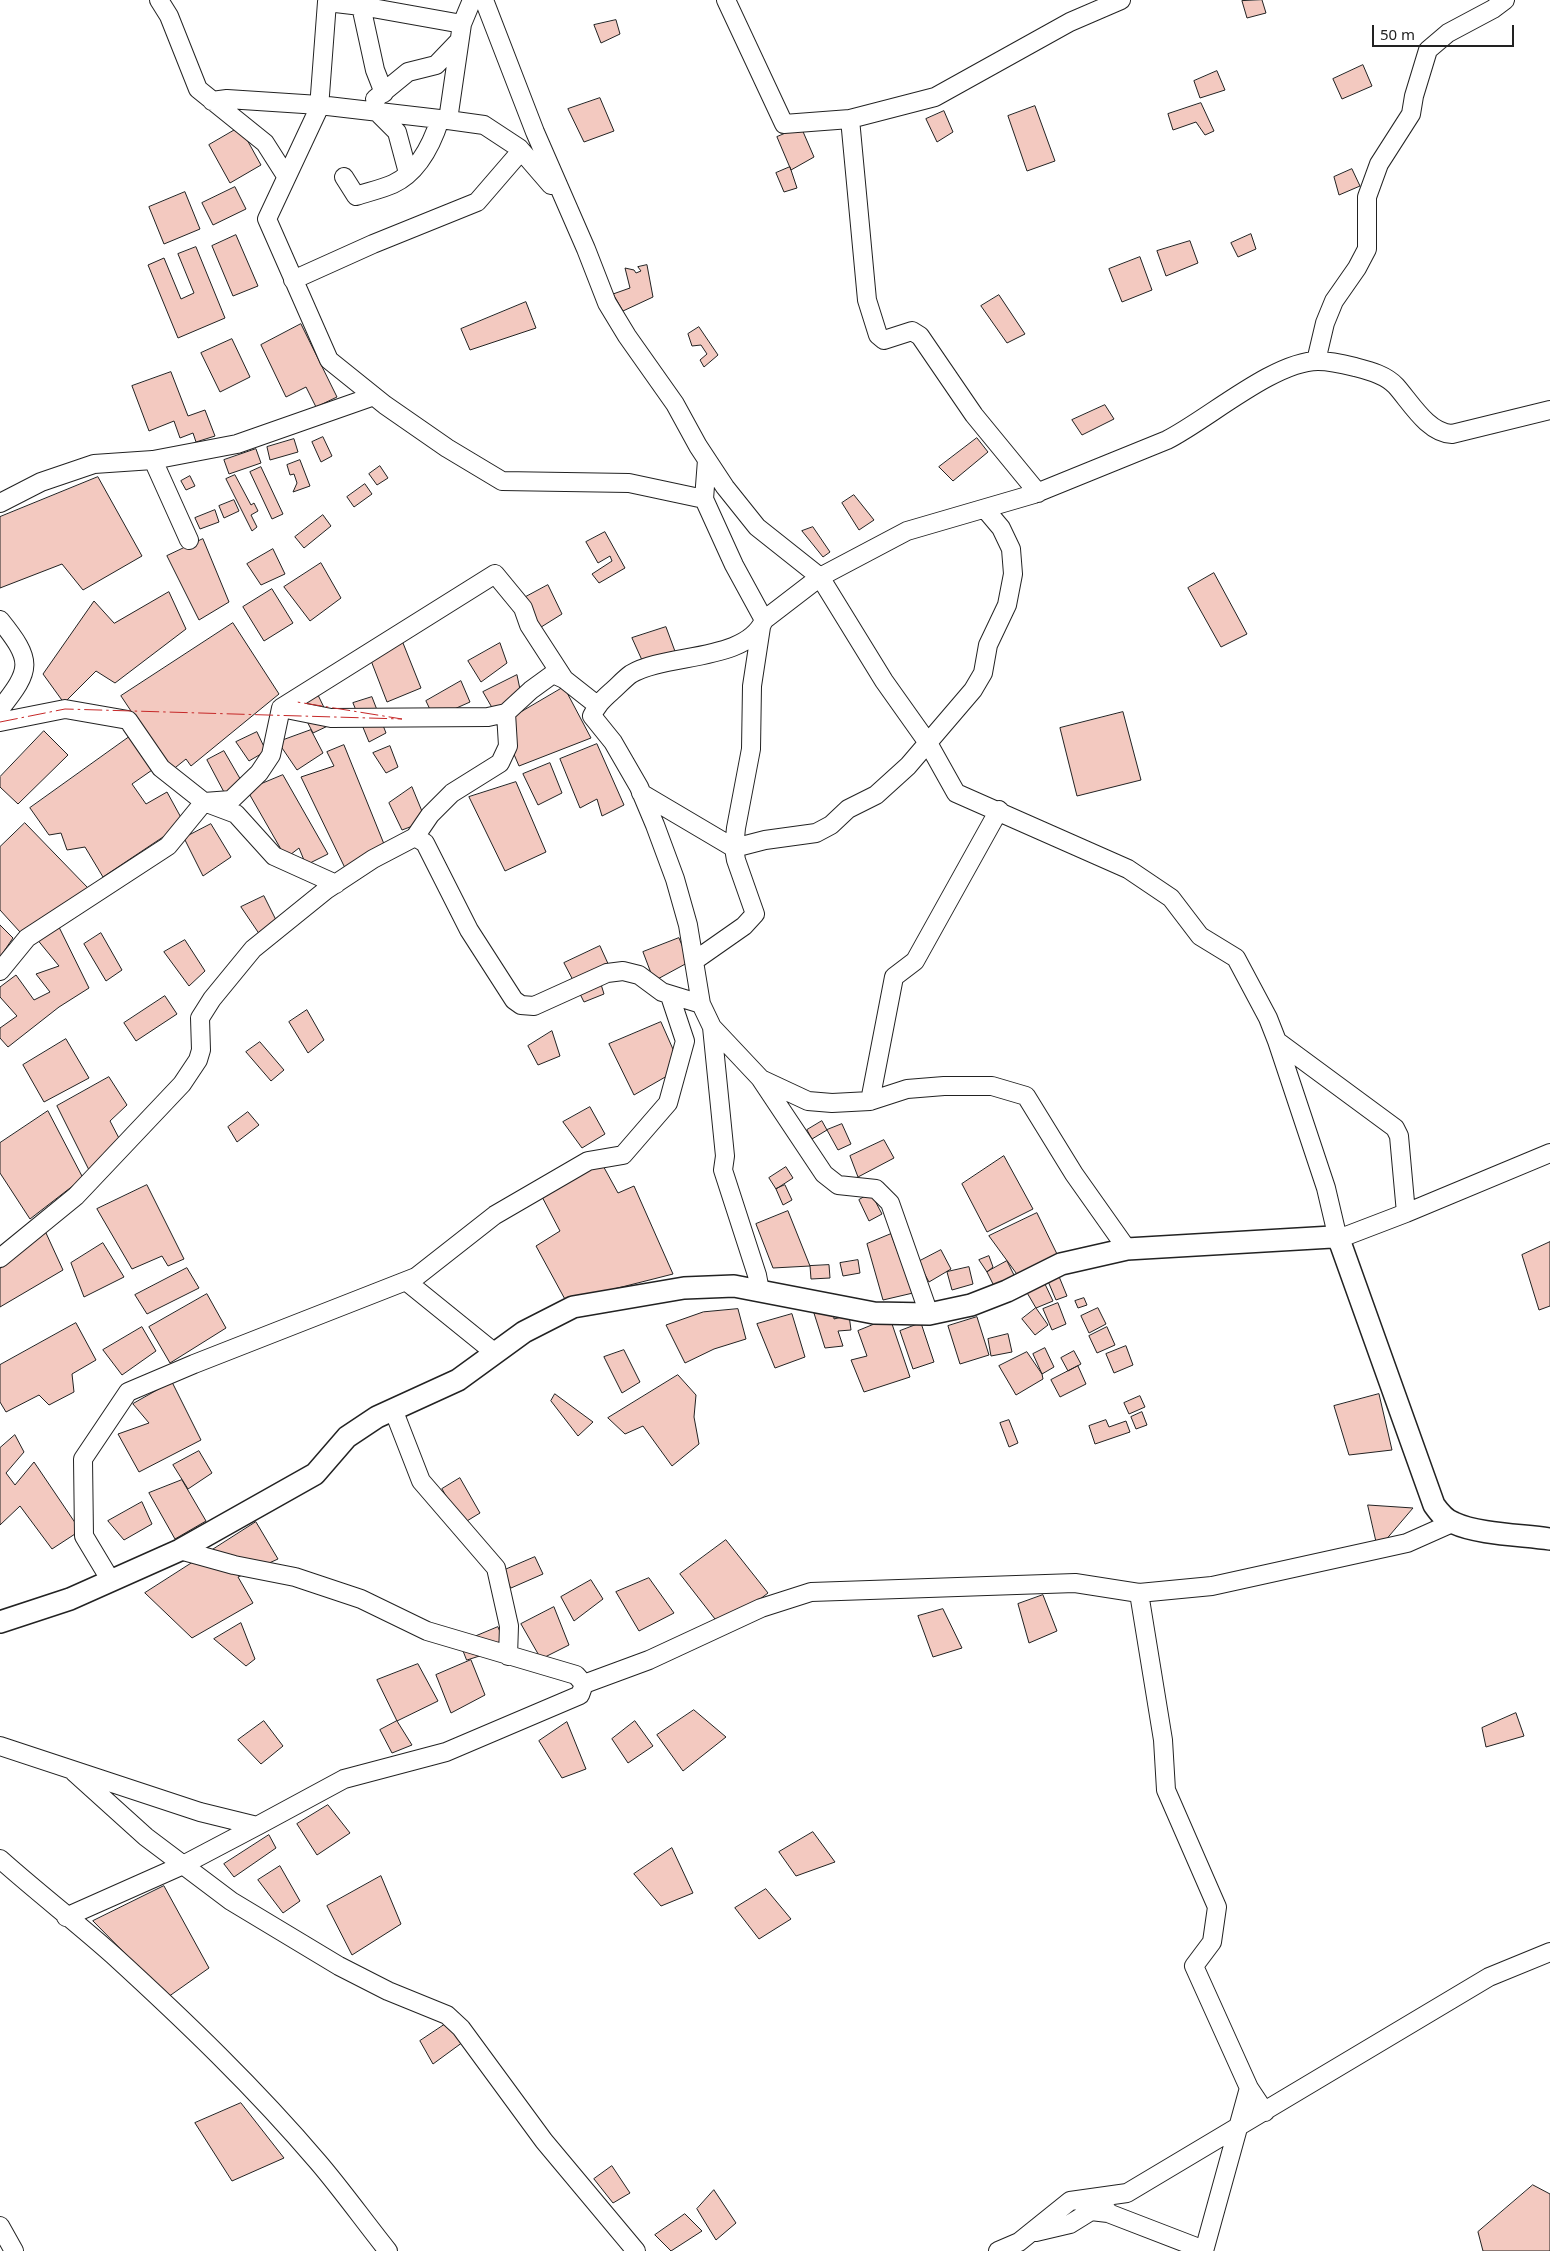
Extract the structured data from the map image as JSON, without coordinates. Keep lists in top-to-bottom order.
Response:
{
  "scale_bar": "50 m"
}
